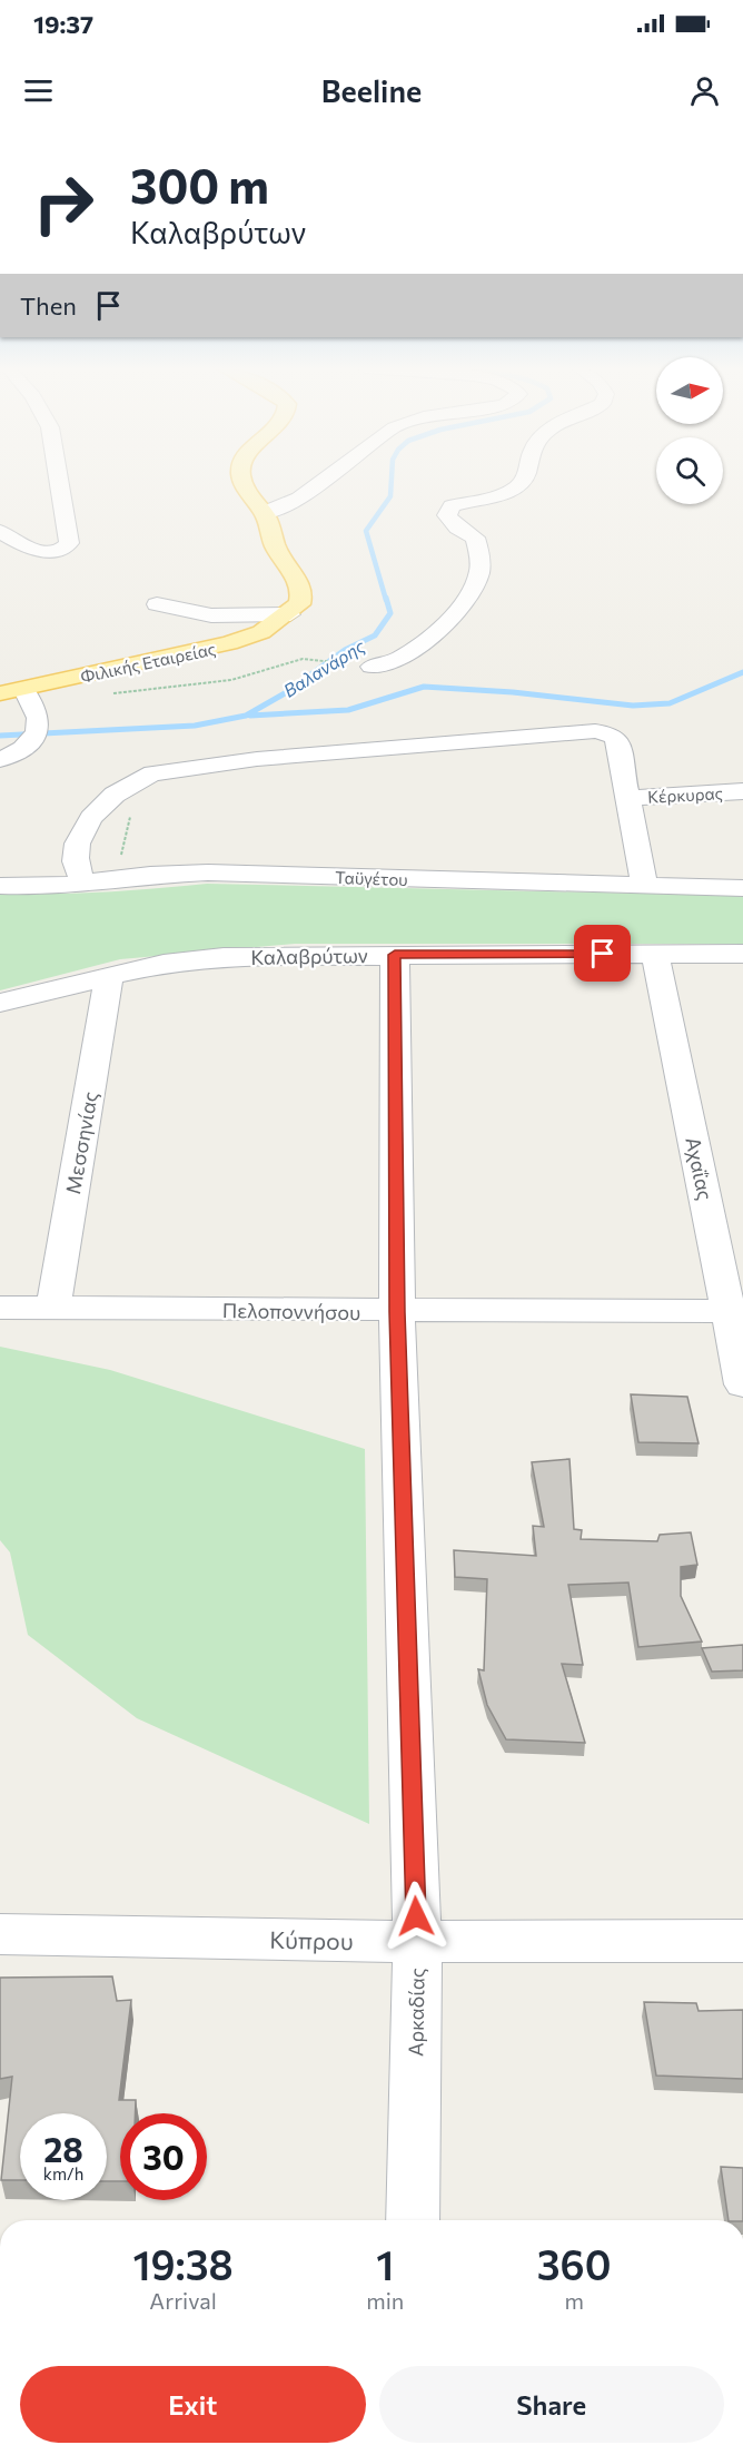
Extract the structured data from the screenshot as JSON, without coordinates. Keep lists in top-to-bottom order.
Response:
{
  "streets": {
    "main road": ["Φιλικής Εταιρείας"],
    "street": [
      "Κέρκυρας",
      "Ταϋγέτου",
      "Καλαβρύτων",
      "Μεσσηνίας",
      "Αχαΐας",
      "Πελοποννήσου",
      "Κύπρου",
      "Αρκαδίας"
    ]
  },
  "crossings": [
    ["Καλαβρύτων", "Μεσσηνίας"],
    ["Καλαβρύτων", "Αχαΐας"],
    ["Καλαβρύτων", "Αρκαδίας"],
    ["Μεσσηνίας", "Πελοποννήσου"],
    ["Αχαΐας", "Πελοποννήσου"],
    ["Πελοποννήσου", "Αρκαδίας"],
    ["Κύπρου", "Αρκαδίας"]
  ],
  "water": ["Βαλανάρης"],
  "north": "right",
  "page": {
    "status": "19:37",
    "header": "Beeline",
    "turn": ["300 m", "Καλαβρύτων"],
    "then": "Then",
    "speed": "28 km/h",
    "limit": "30",
    "eta": [
      "19:38",
      "Arrival",
      "1",
      "min",
      "360",
      "m"
    ],
    "buttons": ["Exit", "Share"]
  }
}
